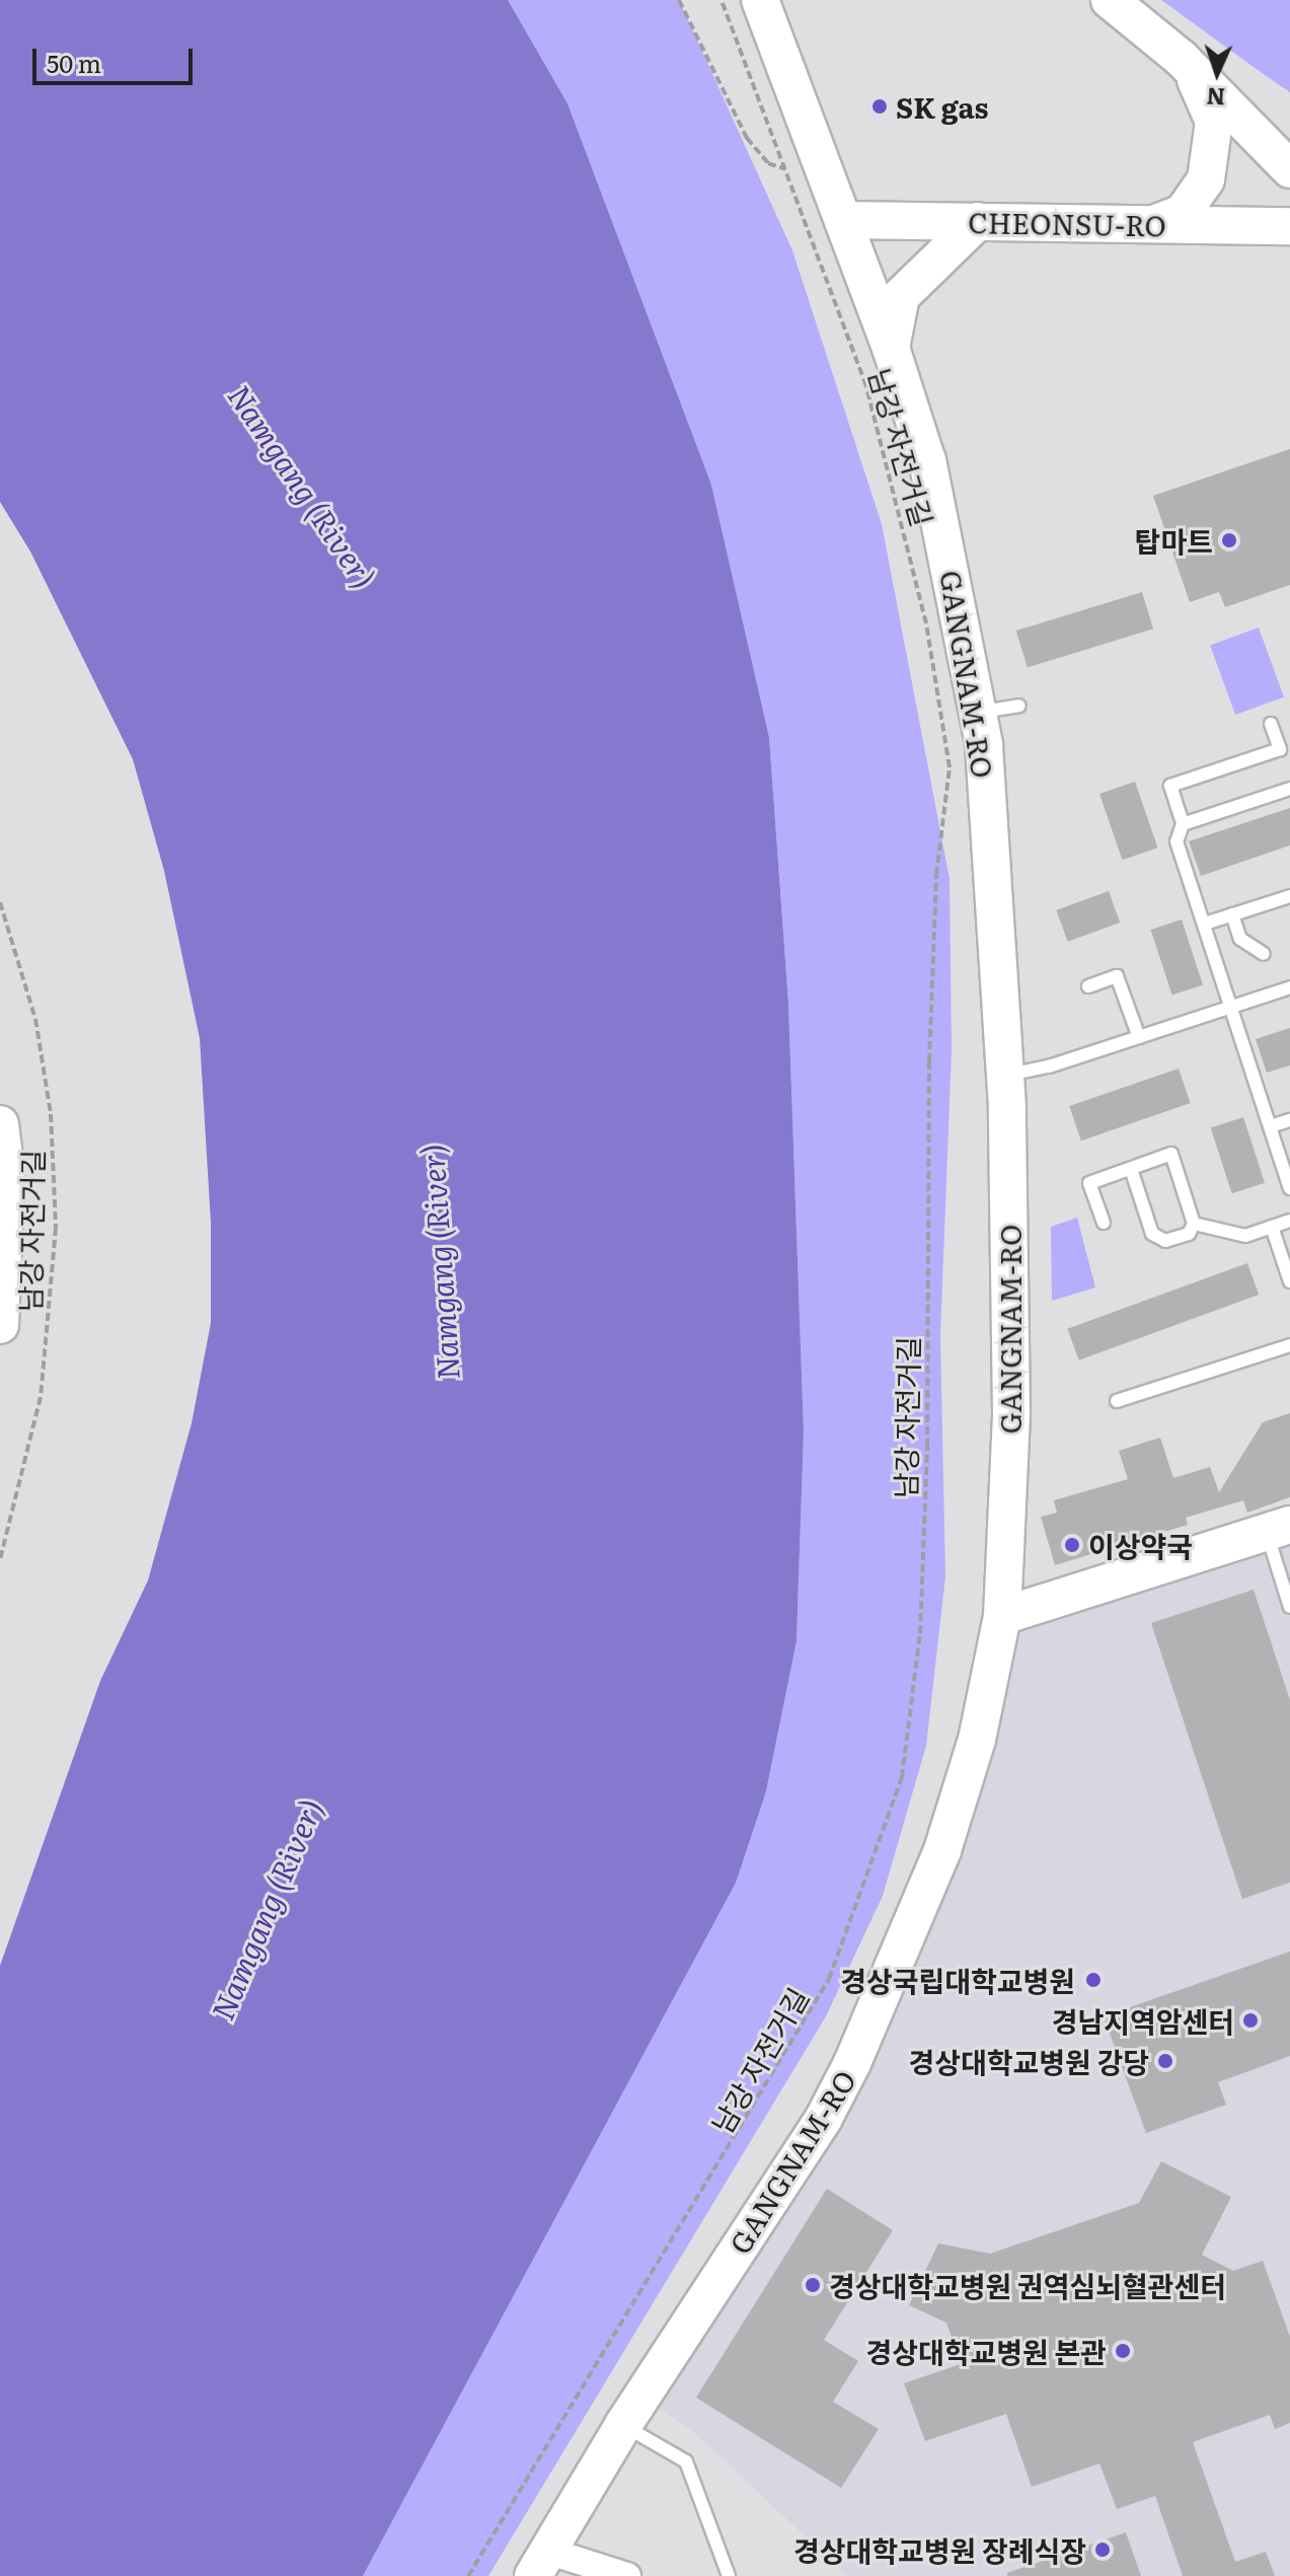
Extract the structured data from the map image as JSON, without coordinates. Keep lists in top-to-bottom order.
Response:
{
  "streets": {
    "street": ["CHEONSU-RO", "GANGNAM-RO"],
    "path": ["남강 자전거길"]
  },
  "crossings": [
    ["CHEONSU-RO", "GANGNAM-RO"]
  ],
  "water": ["Namgang (River)"],
  "places": [
    "SK gas",
    "탑마트",
    "이상약국",
    "경상국립대학교병원",
    "경남지역암센터",
    "경상대학교병원 강당",
    "경상대학교병원 권역심뇌혈관센터",
    "경상대학교병원 본관",
    "경상대학교병원 장례식장"
  ],
  "scale_bar": "50 m",
  "north": "bottom"
}
